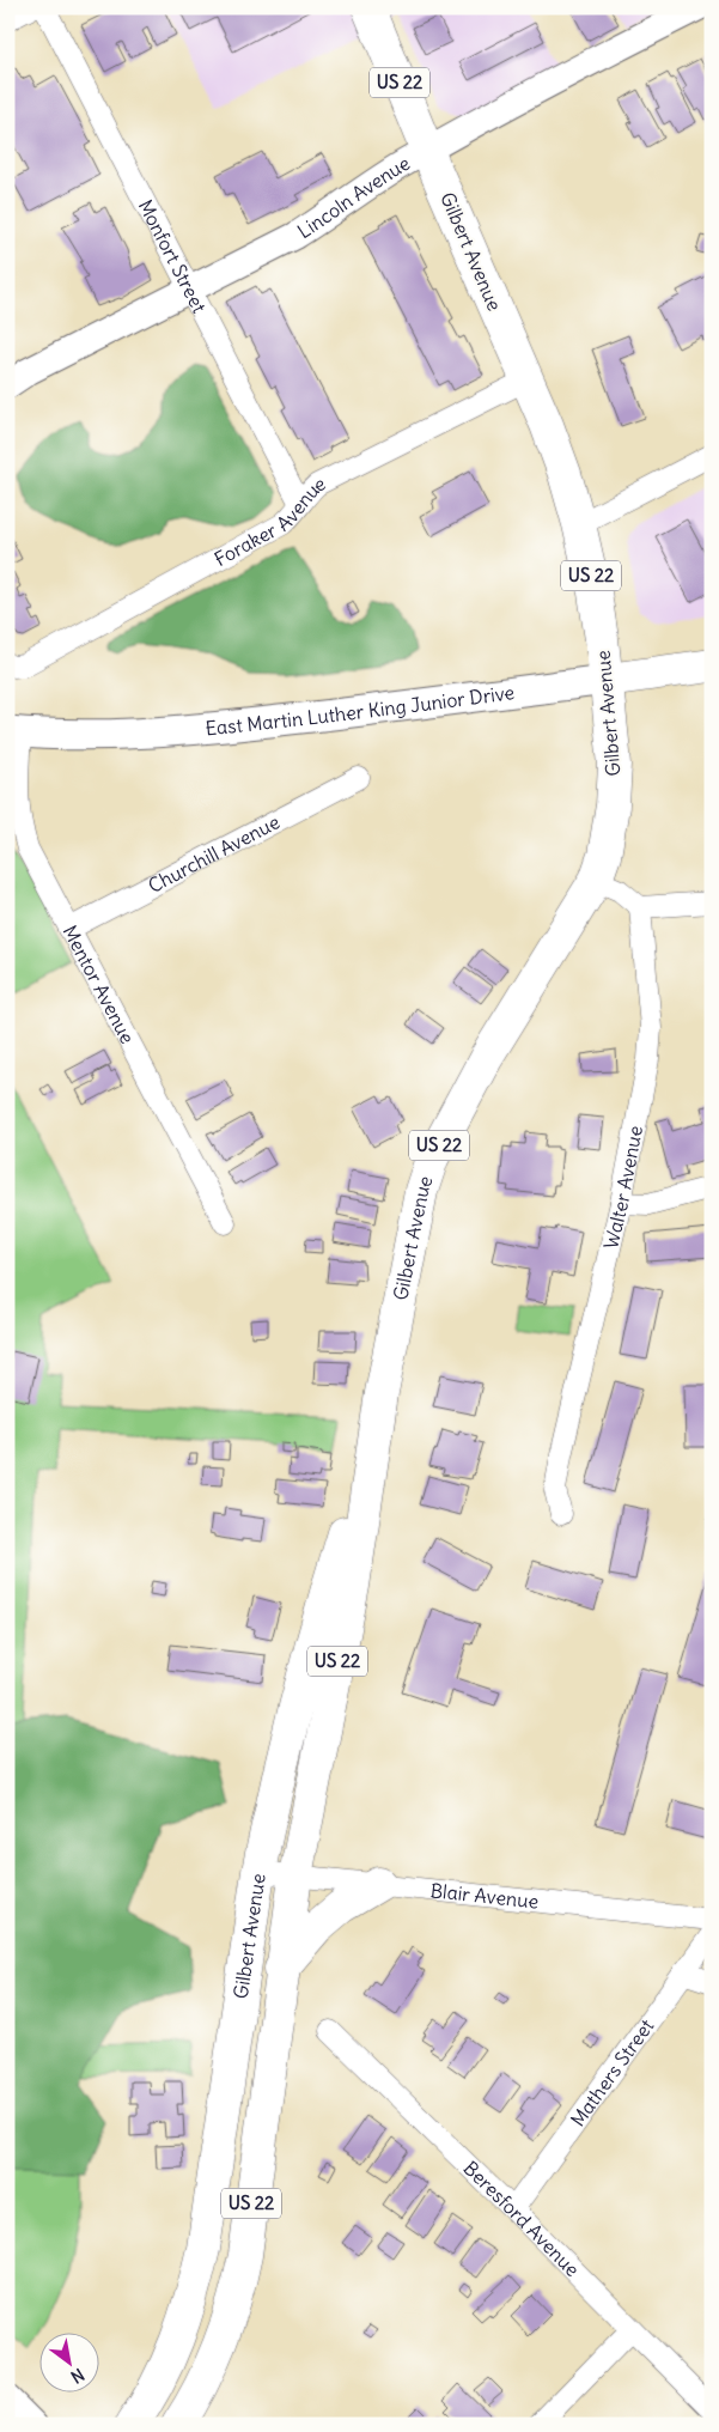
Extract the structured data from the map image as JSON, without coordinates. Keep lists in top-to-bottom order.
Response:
{
  "streets": {
    "main road": ["US 22", "Gilbert Avenue", "East Martin Luther King Junior Drive"],
    "street": [
      "Lincoln Avenue",
      "Monfort Street",
      "Foraker Avenue",
      "Churchill Avenue",
      "Mentor Avenue",
      "Walter Avenue",
      "Blair Avenue",
      "Mathers Street",
      "Beresford Avenue"
    ]
  },
  "crossings": [
    ["Lincoln Avenue", "Gilbert Avenue"],
    ["Lincoln Avenue", "Monfort Street"],
    ["Gilbert Avenue", "Foraker Avenue"],
    ["Gilbert Avenue", "East Martin Luther King Junior Drive"],
    ["Gilbert Avenue", "Blair Avenue"],
    ["Monfort Street", "Foraker Avenue"],
    ["East Martin Luther King Junior Drive", "Mentor Avenue"],
    ["Churchill Avenue", "Mentor Avenue"],
    ["Mathers Street", "Beresford Avenue"]
  ],
  "north": "bottom right"
}
